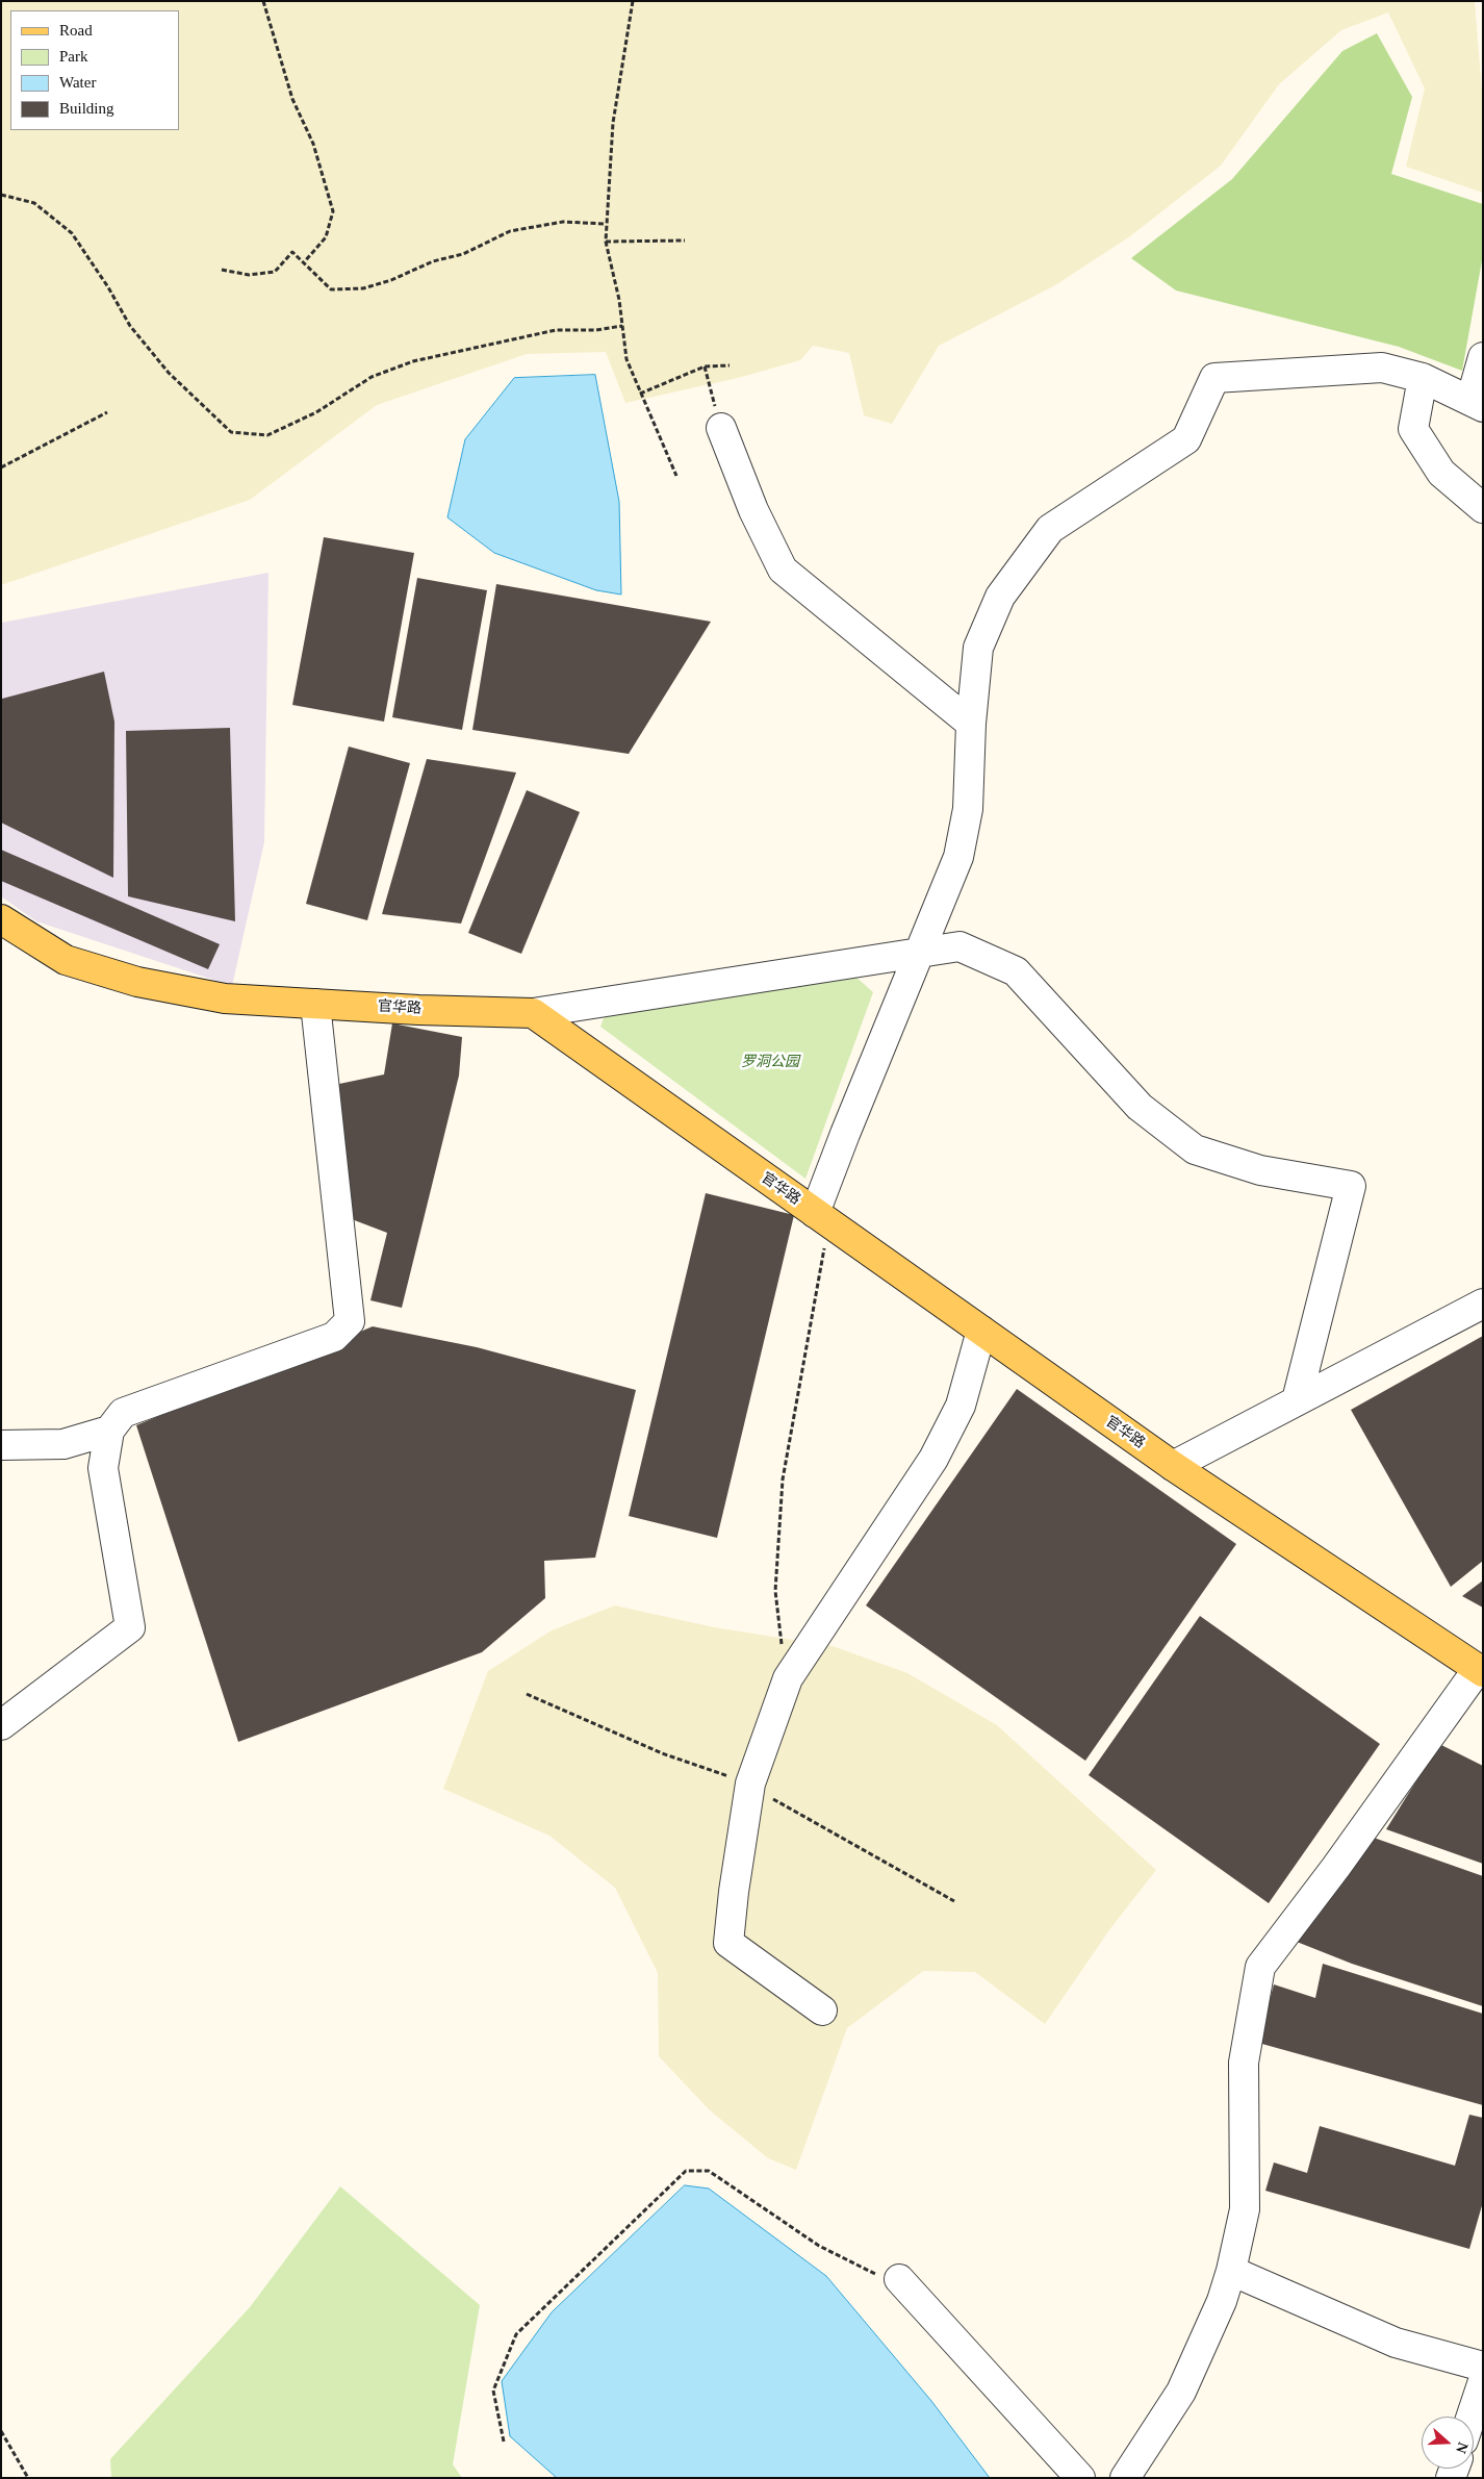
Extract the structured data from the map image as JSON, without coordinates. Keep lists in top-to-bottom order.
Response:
{
  "streets": {
    "main road": ["官华路"]
  },
  "parks": ["罗洞公园"],
  "legend": [
    "Road",
    "Park",
    "Water",
    "Building"
  ],
  "north": "right"
}
